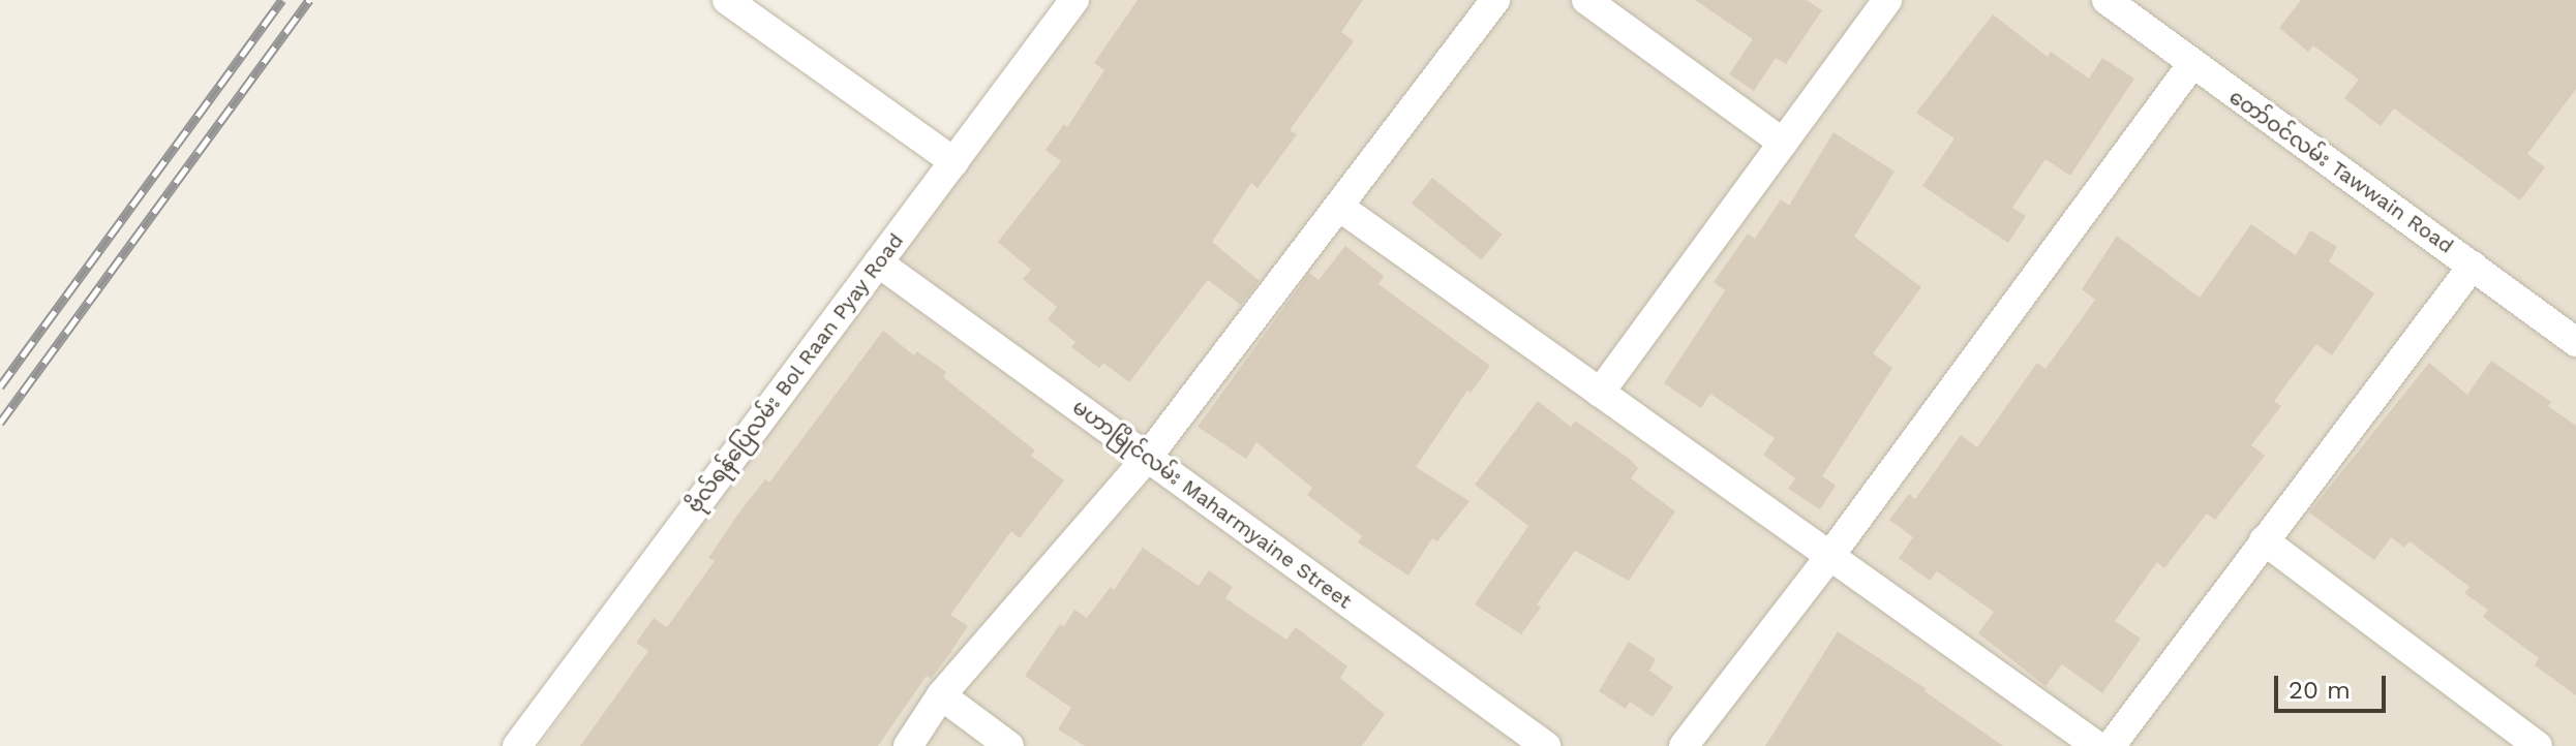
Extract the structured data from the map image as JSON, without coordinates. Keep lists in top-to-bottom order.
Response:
{
  "streets": {
    "street": ["တော်ဝင်လမ်း Tawwain Road", "ဗိုလ်ရန်ပြေလမ်း Bol Raan Pyay Road", "မဟာမြိုင်လမ်း Maharmyaine Street"]
  },
  "crossings": [
    ["ဗိုလ်ရန်ပြေလမ်း Bol Raan Pyay Road", "မဟာမြိုင်လမ်း Maharmyaine Street"]
  ],
  "scale_bar": "20 m"
}
